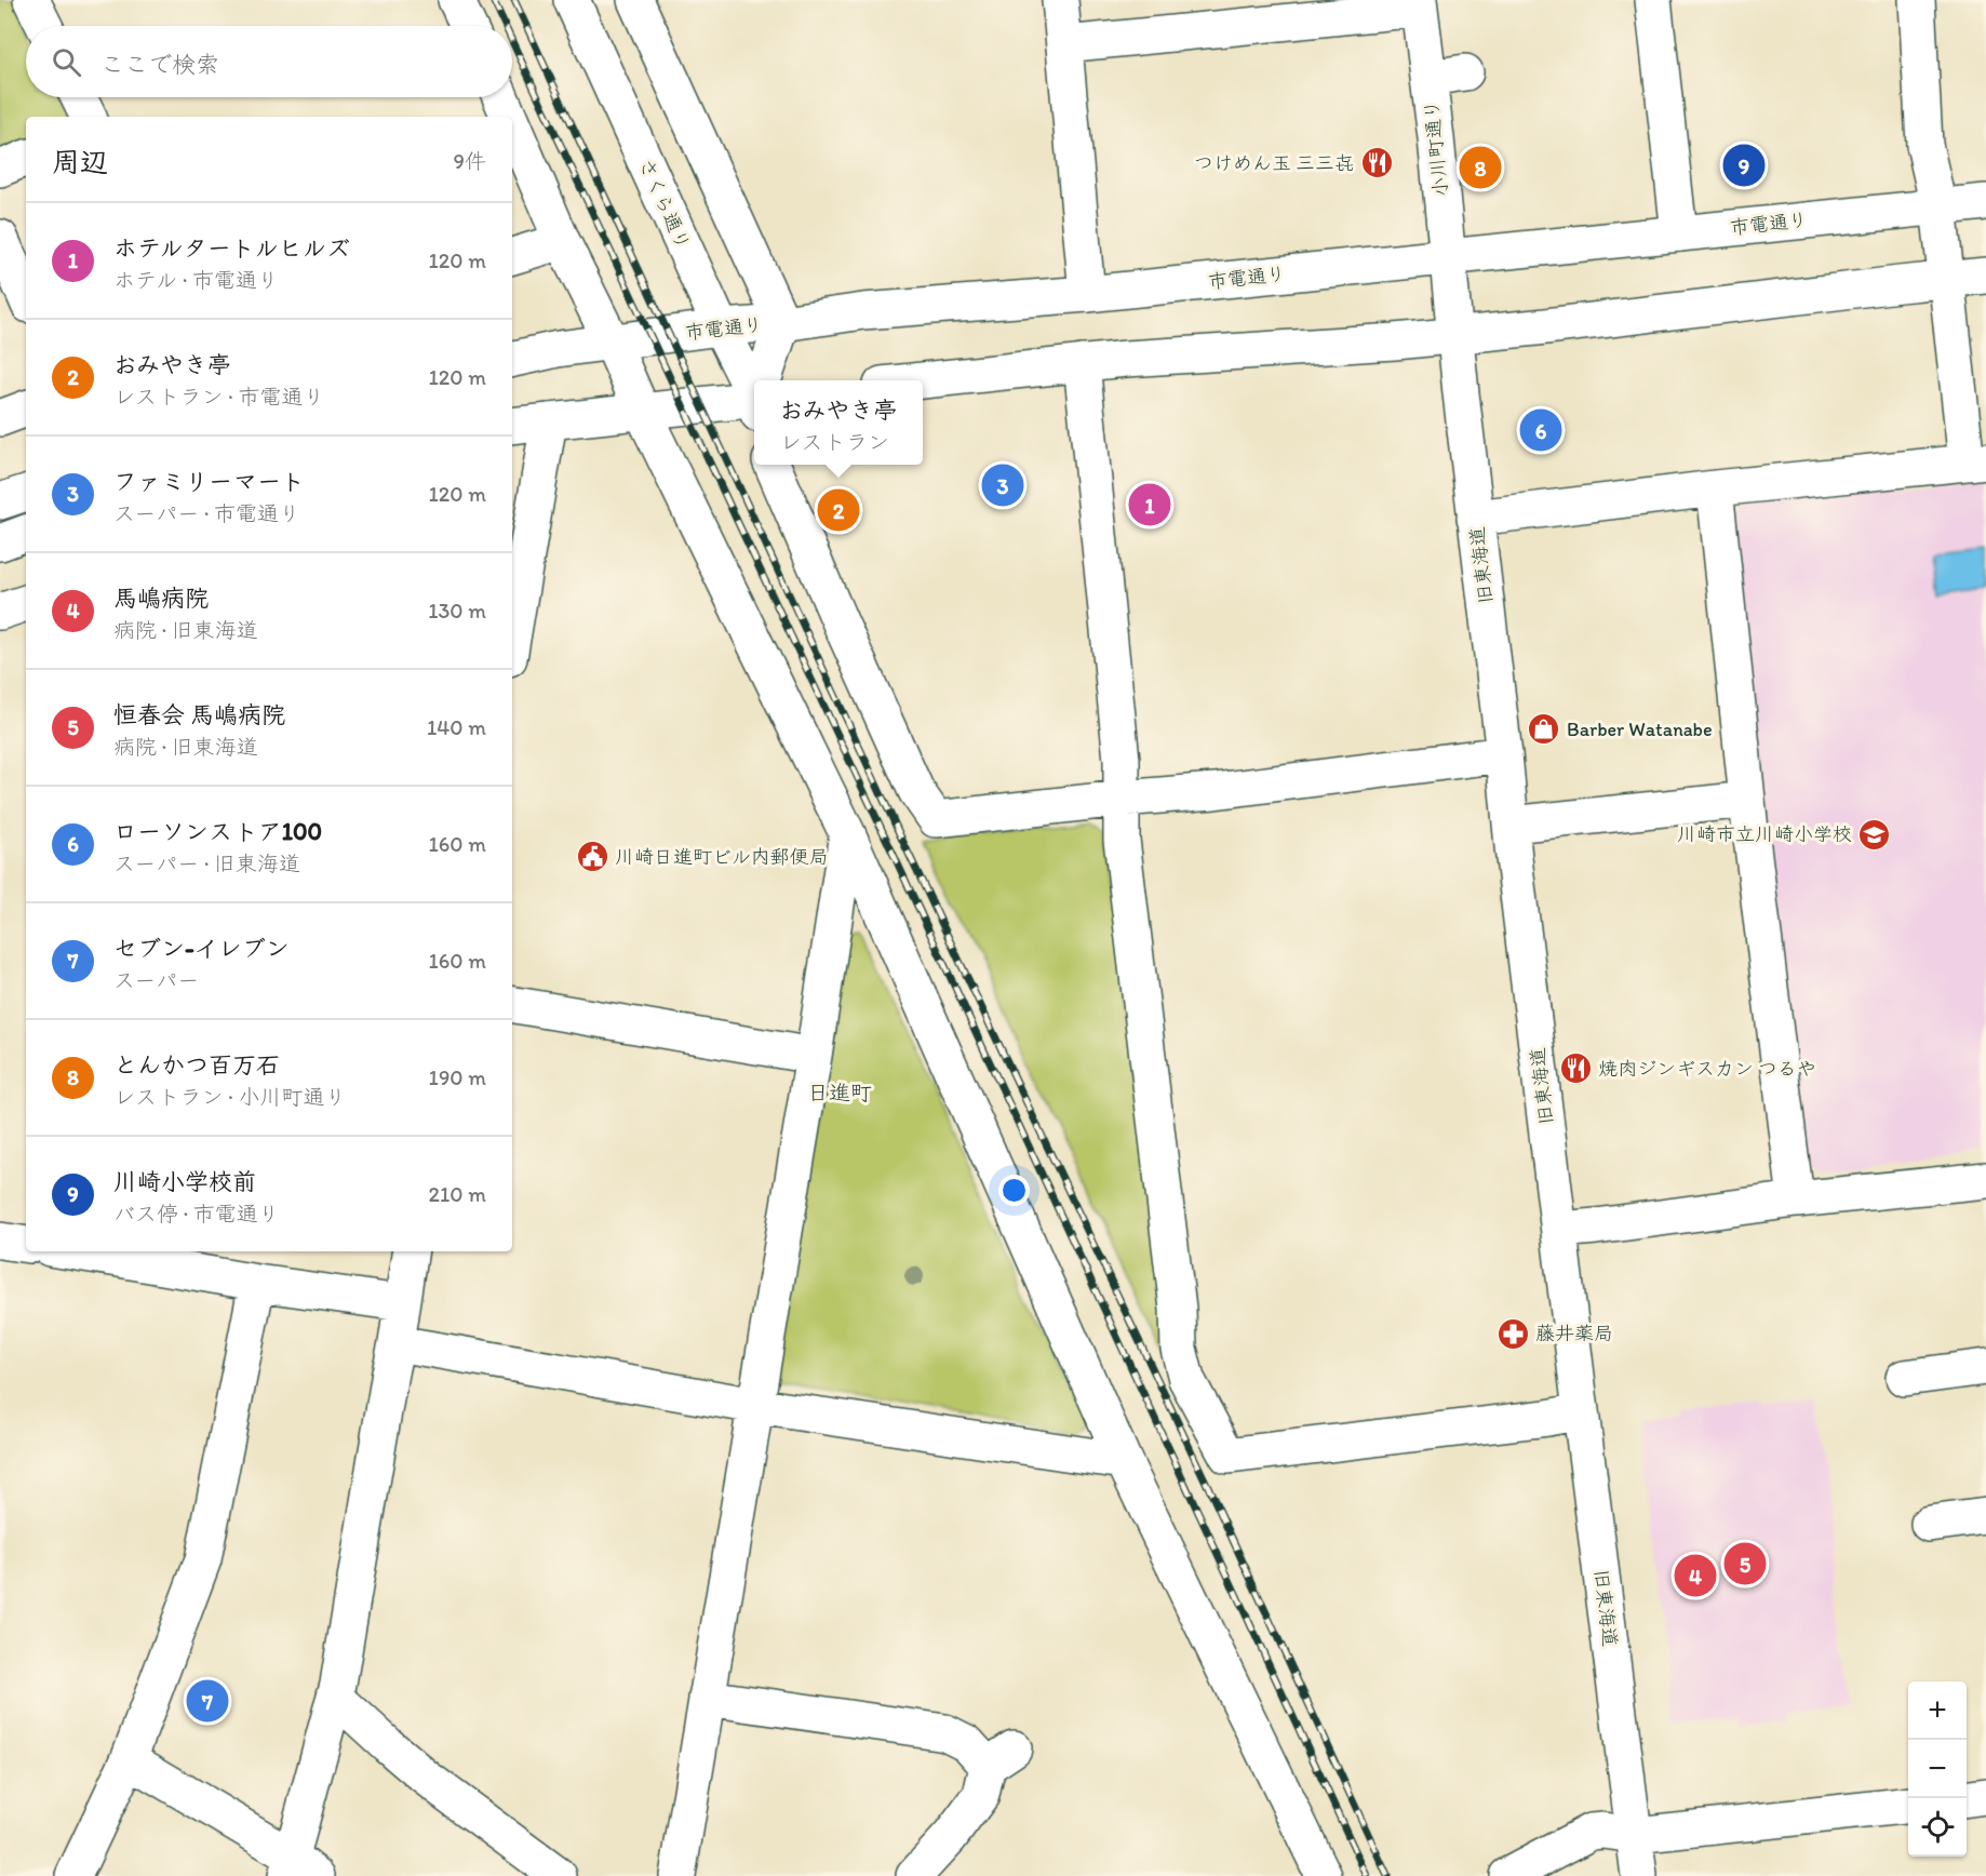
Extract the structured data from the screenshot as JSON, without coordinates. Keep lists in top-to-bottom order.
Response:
{
  "streets": {
    "street": [
      "小川町通り",
      "さくら通り",
      "市電通り",
      "旧東海道"
    ]
  },
  "crossings": [
    ["小川町通り", "市電通り"],
    ["小川町通り", "旧東海道"],
    ["さくら通り", "市電通り"]
  ],
  "districts": ["日進町"],
  "places": {
    "restaurant": ["つけめん玉 三三㐂", "焼肉ジンギスカン つるや"],
    "shop": ["Barber Watanabe"],
    "school or university": ["川崎市立川崎小学校"],
    "public building": ["川崎日進町ビル内郵便局"],
    "pharmacy": ["藤井薬局"]
  },
  "page": {
    "search": "ここで検索",
    "heading": ["周辺", "9件"],
    "pins": [
      "9",
      "8",
      "6",
      "3",
      "1",
      "2",
      "5",
      "4",
      "7"
    ],
    "list": [
      {
        "mark": "1",
        "name": "ホテルタートルヒルズ",
        "note": "ホテル · 市電通り",
        "value": "120 m"
      },
      {
        "mark": "2",
        "name": "おみやき亭",
        "note": "レストラン · 市電通り",
        "value": "120 m"
      },
      {
        "mark": "3",
        "name": "ファミリーマート",
        "note": "スーパー · 市電通り",
        "value": "120 m"
      },
      {
        "mark": "4",
        "name": "馬嶋病院",
        "note": "病院 · 旧東海道",
        "value": "130 m"
      },
      {
        "mark": "5",
        "name": "恒春会 馬嶋病院",
        "note": "病院 · 旧東海道",
        "value": "140 m"
      },
      {
        "mark": "6",
        "name": "ローソンストア100",
        "note": "スーパー · 旧東海道",
        "value": "160 m"
      },
      {
        "mark": "7",
        "name": "セブン-イレブン",
        "note": "スーパー",
        "value": "160 m"
      },
      {
        "mark": "8",
        "name": "とんかつ百万石",
        "note": "レストラン · 小川町通り",
        "value": "190 m"
      },
      {
        "mark": "9",
        "name": "川崎小学校前",
        "note": "バス停 · 市電通り",
        "value": "210 m"
      }
    ],
    "popup": ["おみやき亭", "レストラン"],
    "map_buttons": ["+", "−"]
  }
}
